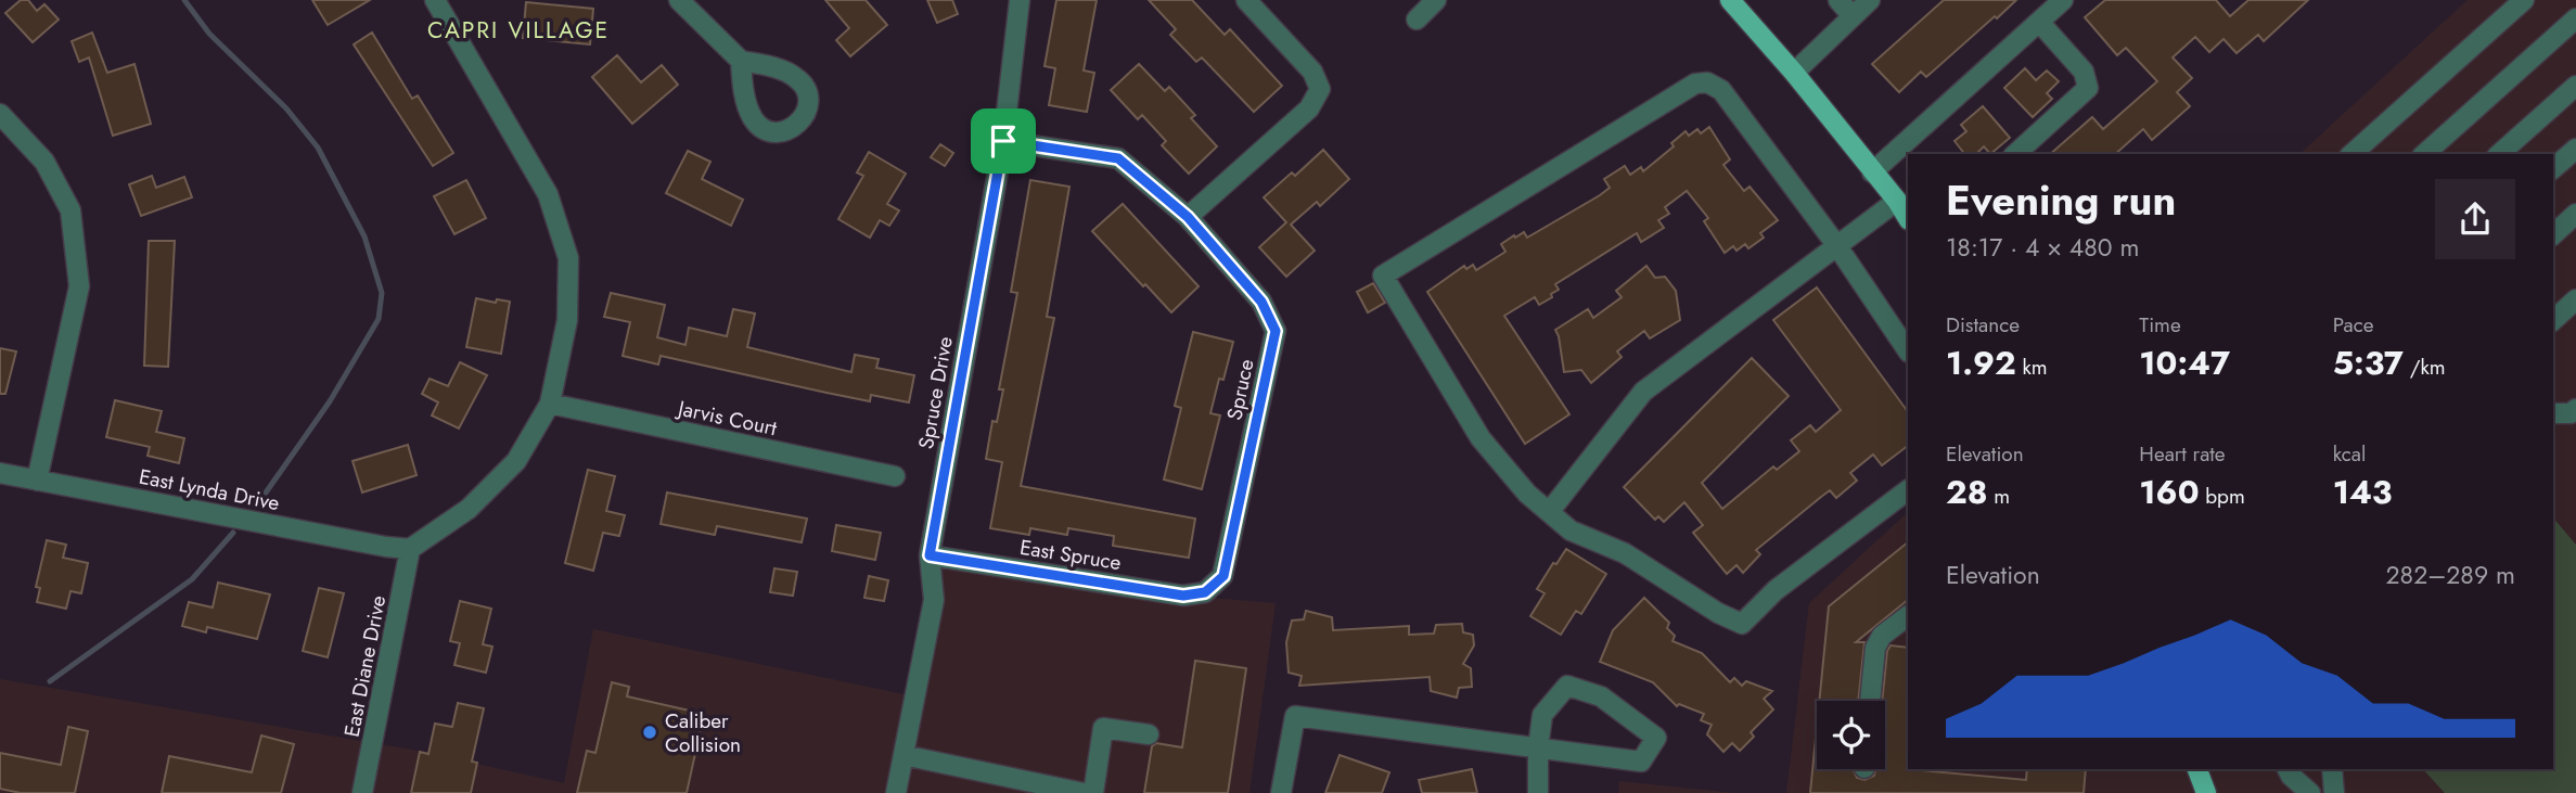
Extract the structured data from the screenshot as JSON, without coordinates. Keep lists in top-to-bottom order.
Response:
{
  "streets": {
    "street": [
      "Spruce",
      "Spruce Drive",
      "Jarvis Court",
      "East Lynda Drive",
      "East Spruce",
      "East Diane Drive"
    ]
  },
  "crossings": [
    ["Spruce", "Spruce Drive"],
    ["Spruce", "East Spruce"],
    ["Spruce Drive", "East Spruce"],
    ["East Lynda Drive", "East Diane Drive"]
  ],
  "districts": ["CAPRI VILLAGE"],
  "places": ["Caliber Collision"],
  "page": {
    "heading": ["Evening run", "18:17 · 4 × 480 m"],
    "stats": [
      ["Distance", "1.92 km"],
      ["Time", "10:47"],
      ["Pace", "5:37 /km"],
      ["Elevation", "28 m"],
      ["Heart rate", "160 bpm"],
      ["kcal", "143"]
    ],
    "chart": ["Elevation", "282–289 m"]
  }
}
